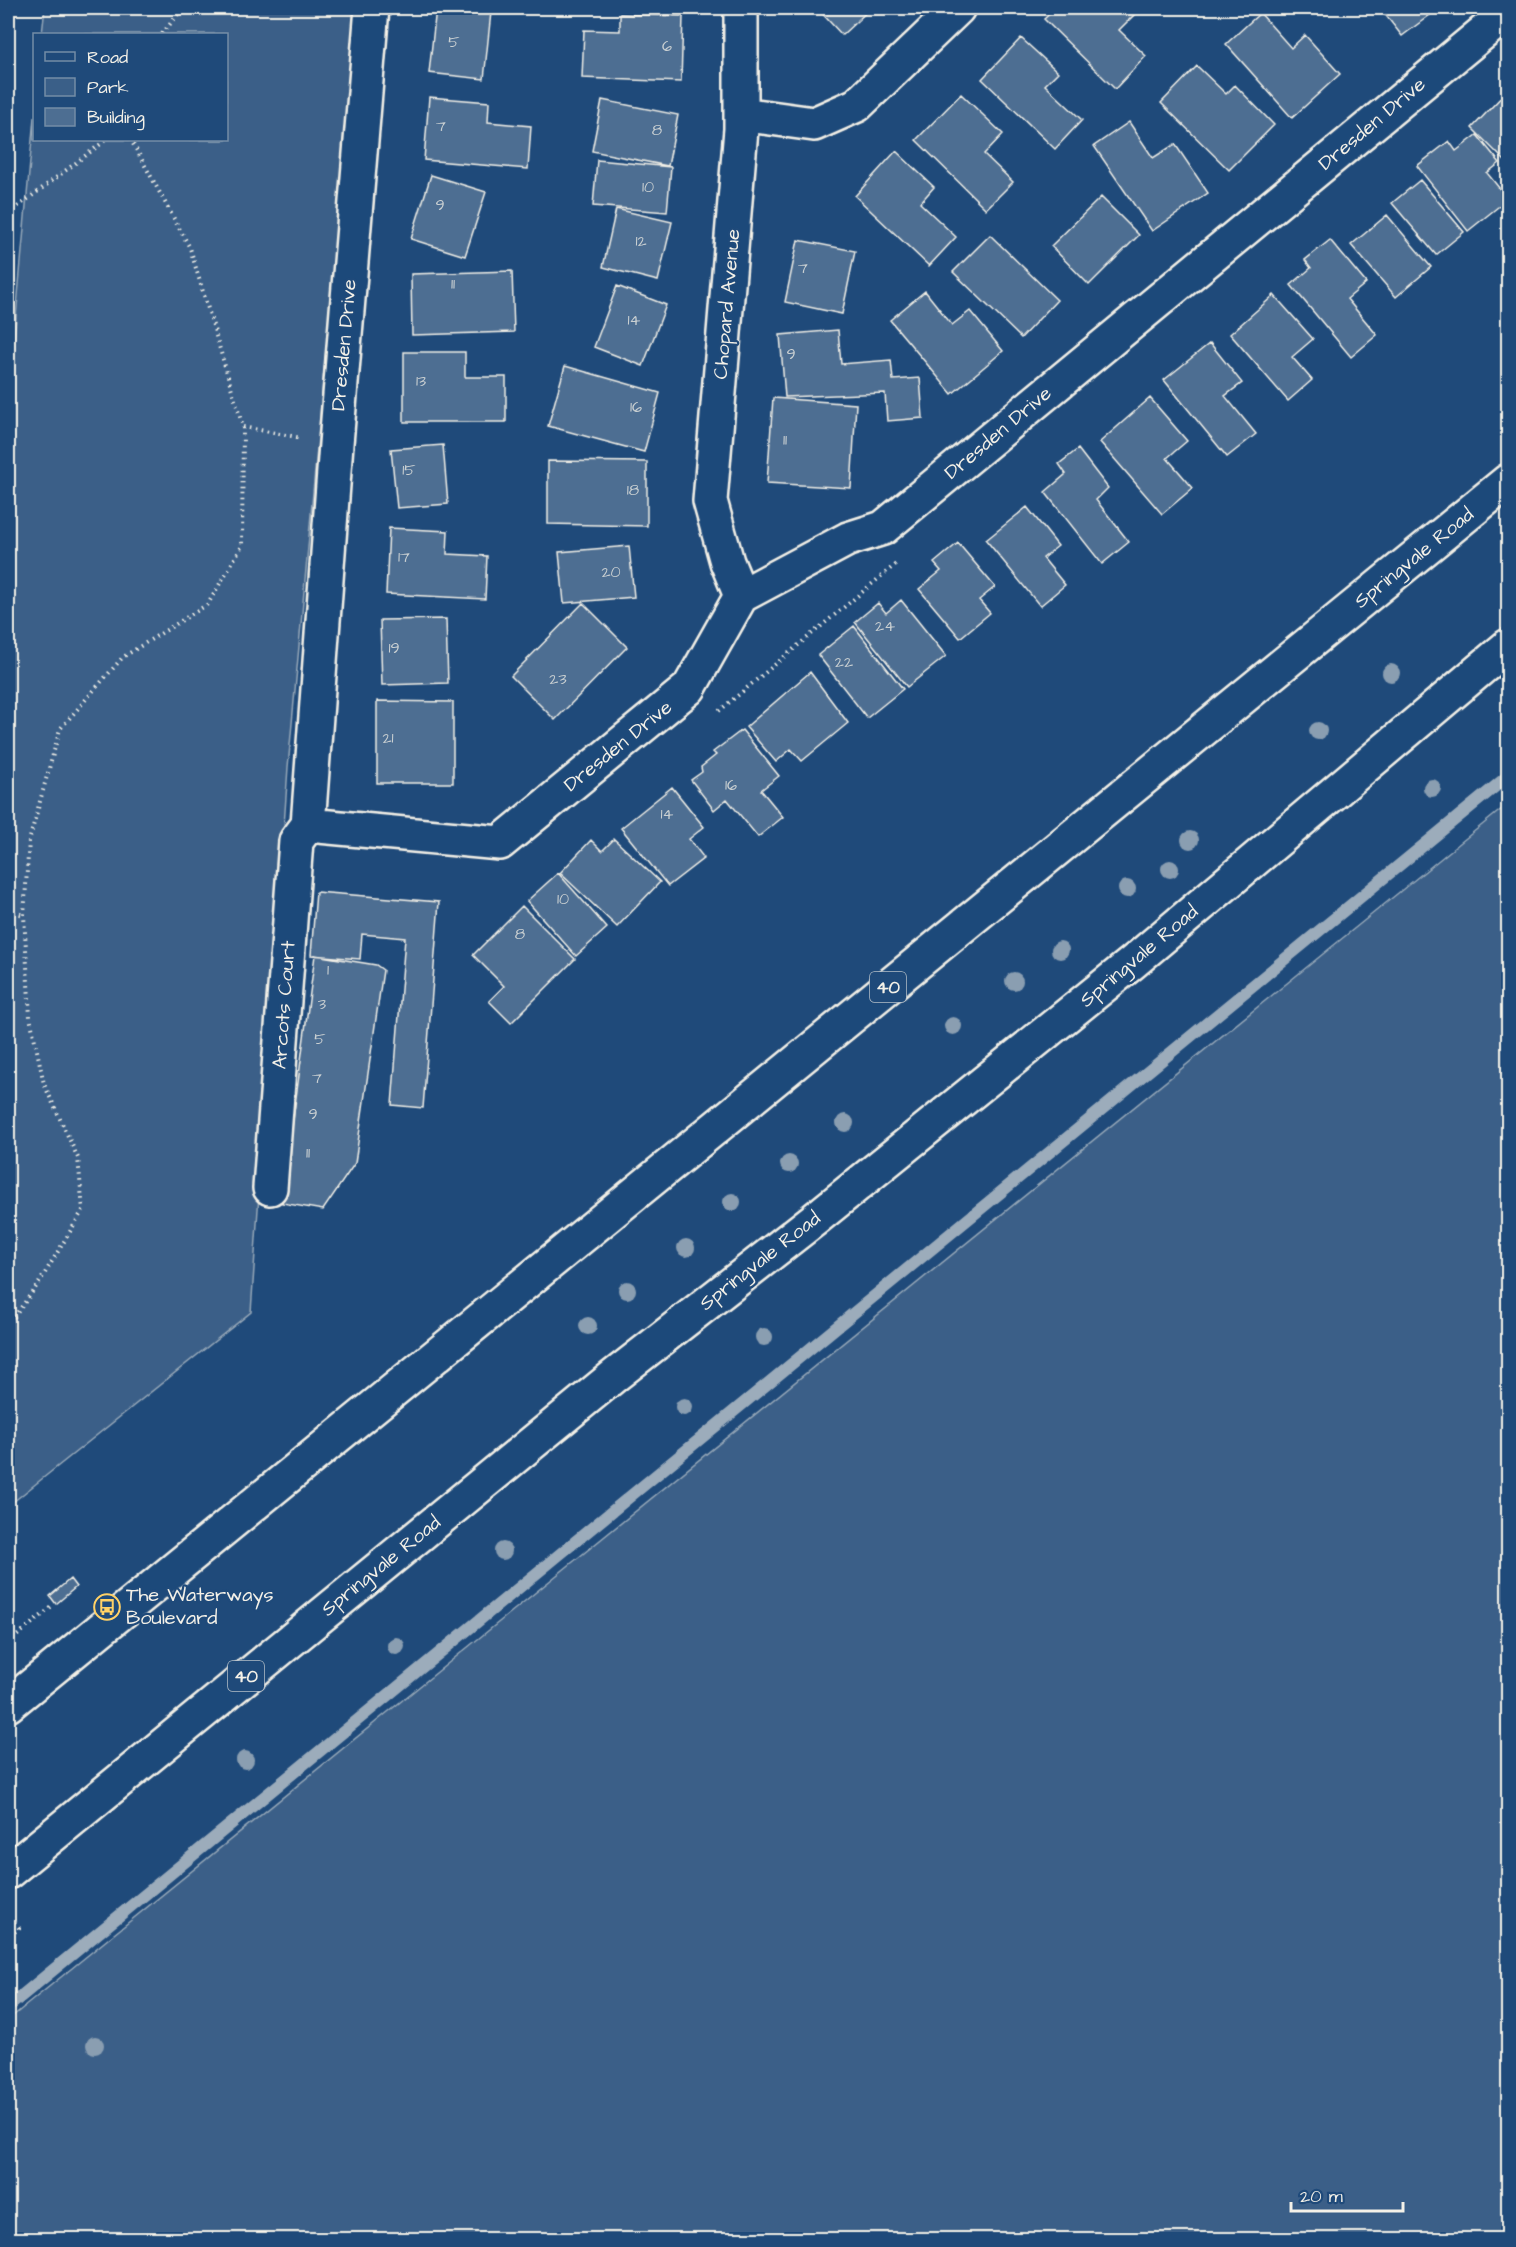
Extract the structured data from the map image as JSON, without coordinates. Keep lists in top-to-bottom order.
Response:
{
  "streets": {
    "main road": [
      "Dresden Drive",
      "Chopard Avenue",
      "Springvale Road",
      "40",
      "Arcots Court"
    ]
  },
  "crossings": [
    ["Dresden Drive", "Chopard Avenue"],
    ["Dresden Drive", "Arcots Court"]
  ],
  "places": {
    "bus stop": ["The Waterways Boulevard"]
  },
  "house_numbers": [
    "5",
    "6",
    "7",
    "8",
    "10",
    "9",
    "12",
    "7",
    "11",
    "14",
    "9",
    "13",
    "16",
    "11",
    "15",
    "18",
    "17",
    "20",
    "24",
    "19",
    "22",
    "23",
    "21",
    "16",
    "14",
    "10",
    "8",
    "1",
    "3",
    "5",
    "7",
    "9",
    "11"
  ],
  "legend": ["Road", "Park", "Building"],
  "scale_bar": "20 m"
}
